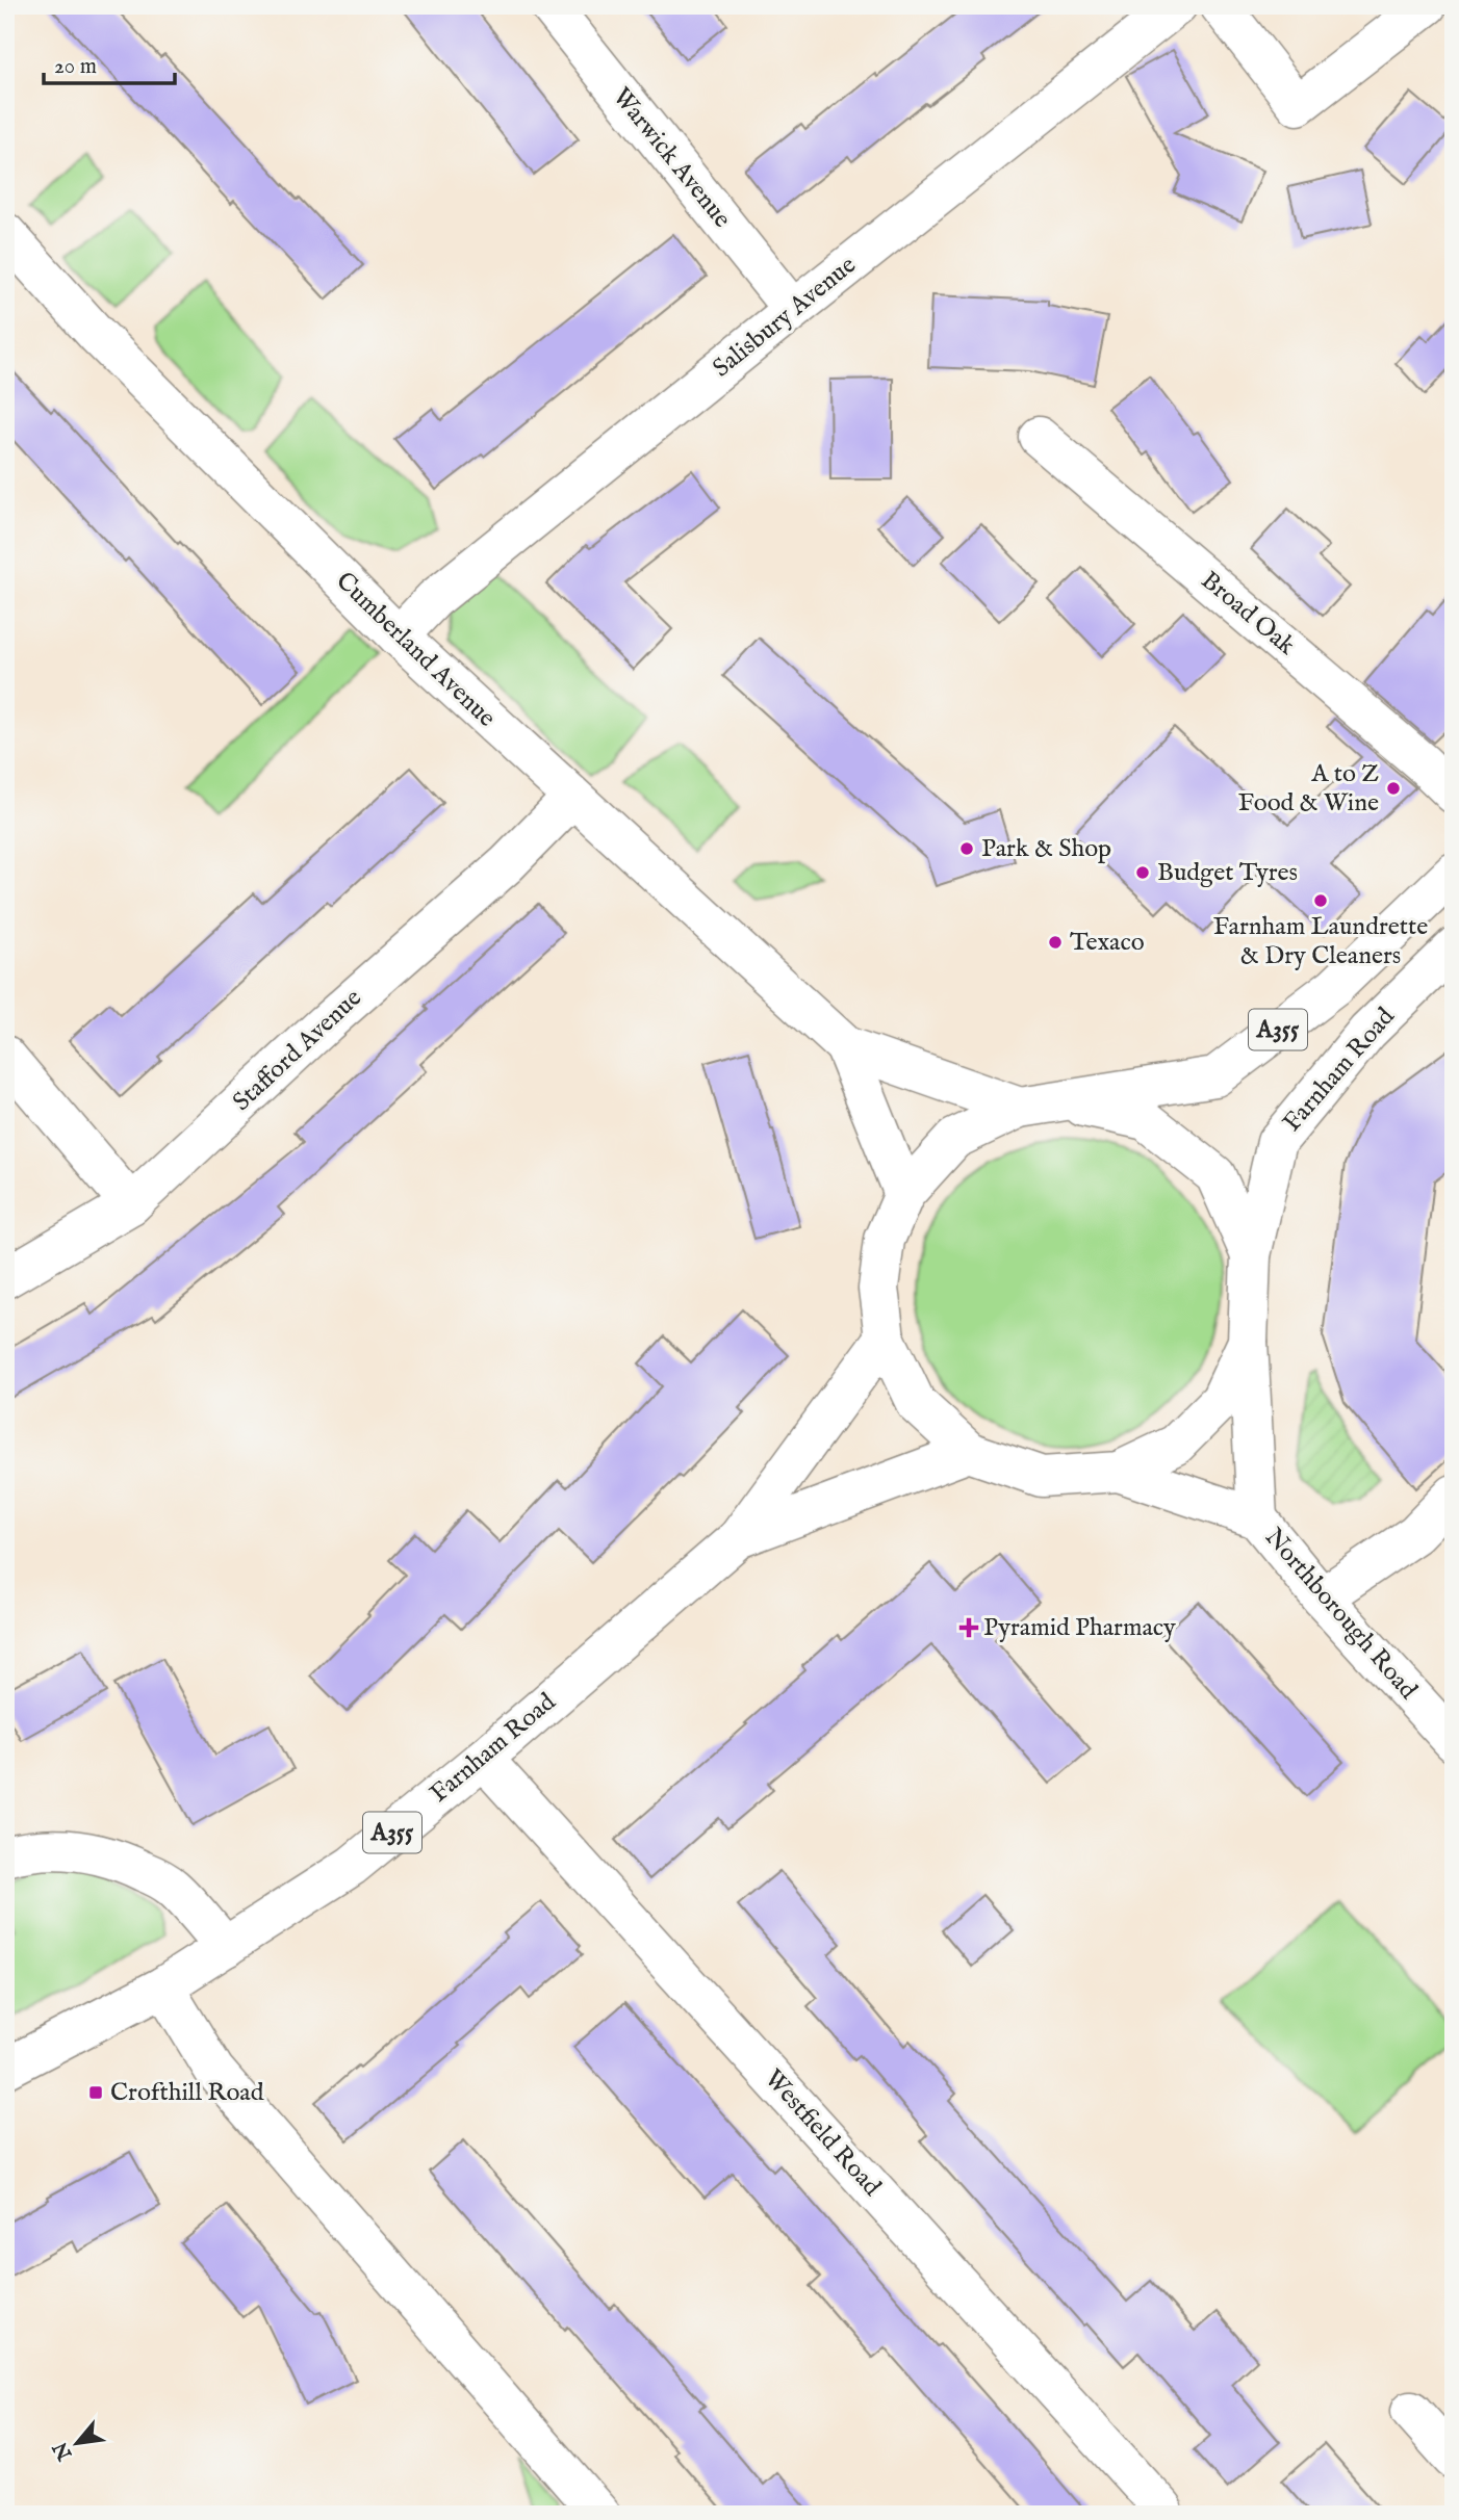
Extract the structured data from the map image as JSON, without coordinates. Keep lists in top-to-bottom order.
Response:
{
  "streets": {
    "street": [
      "Warwick Avenue",
      "Salisbury Avenue",
      "Broad Oak",
      "Cumberland Avenue",
      "A355",
      "Stafford Avenue",
      "Farnham Road",
      "Northborough Road",
      "Westfield Road"
    ]
  },
  "crossings": [
    ["Warwick Avenue", "Salisbury Avenue"],
    ["Salisbury Avenue", "Cumberland Avenue"],
    ["Cumberland Avenue", "Stafford Avenue"],
    ["Cumberland Avenue", "Farnham Road"],
    ["Farnham Road", "Northborough Road"],
    ["Farnham Road", "Westfield Road"]
  ],
  "places": {
    "other": [
      "A to Z Food & Wine",
      "Park & Shop",
      "Budget Tyres",
      "Farnham Laundrette & Dry Cleaners",
      "Texaco"
    ],
    "health": ["Pyramid Pharmacy"],
    "transit": ["Crofthill Road"]
  },
  "scale_bar": "20 m",
  "north": "bottom left"
}
